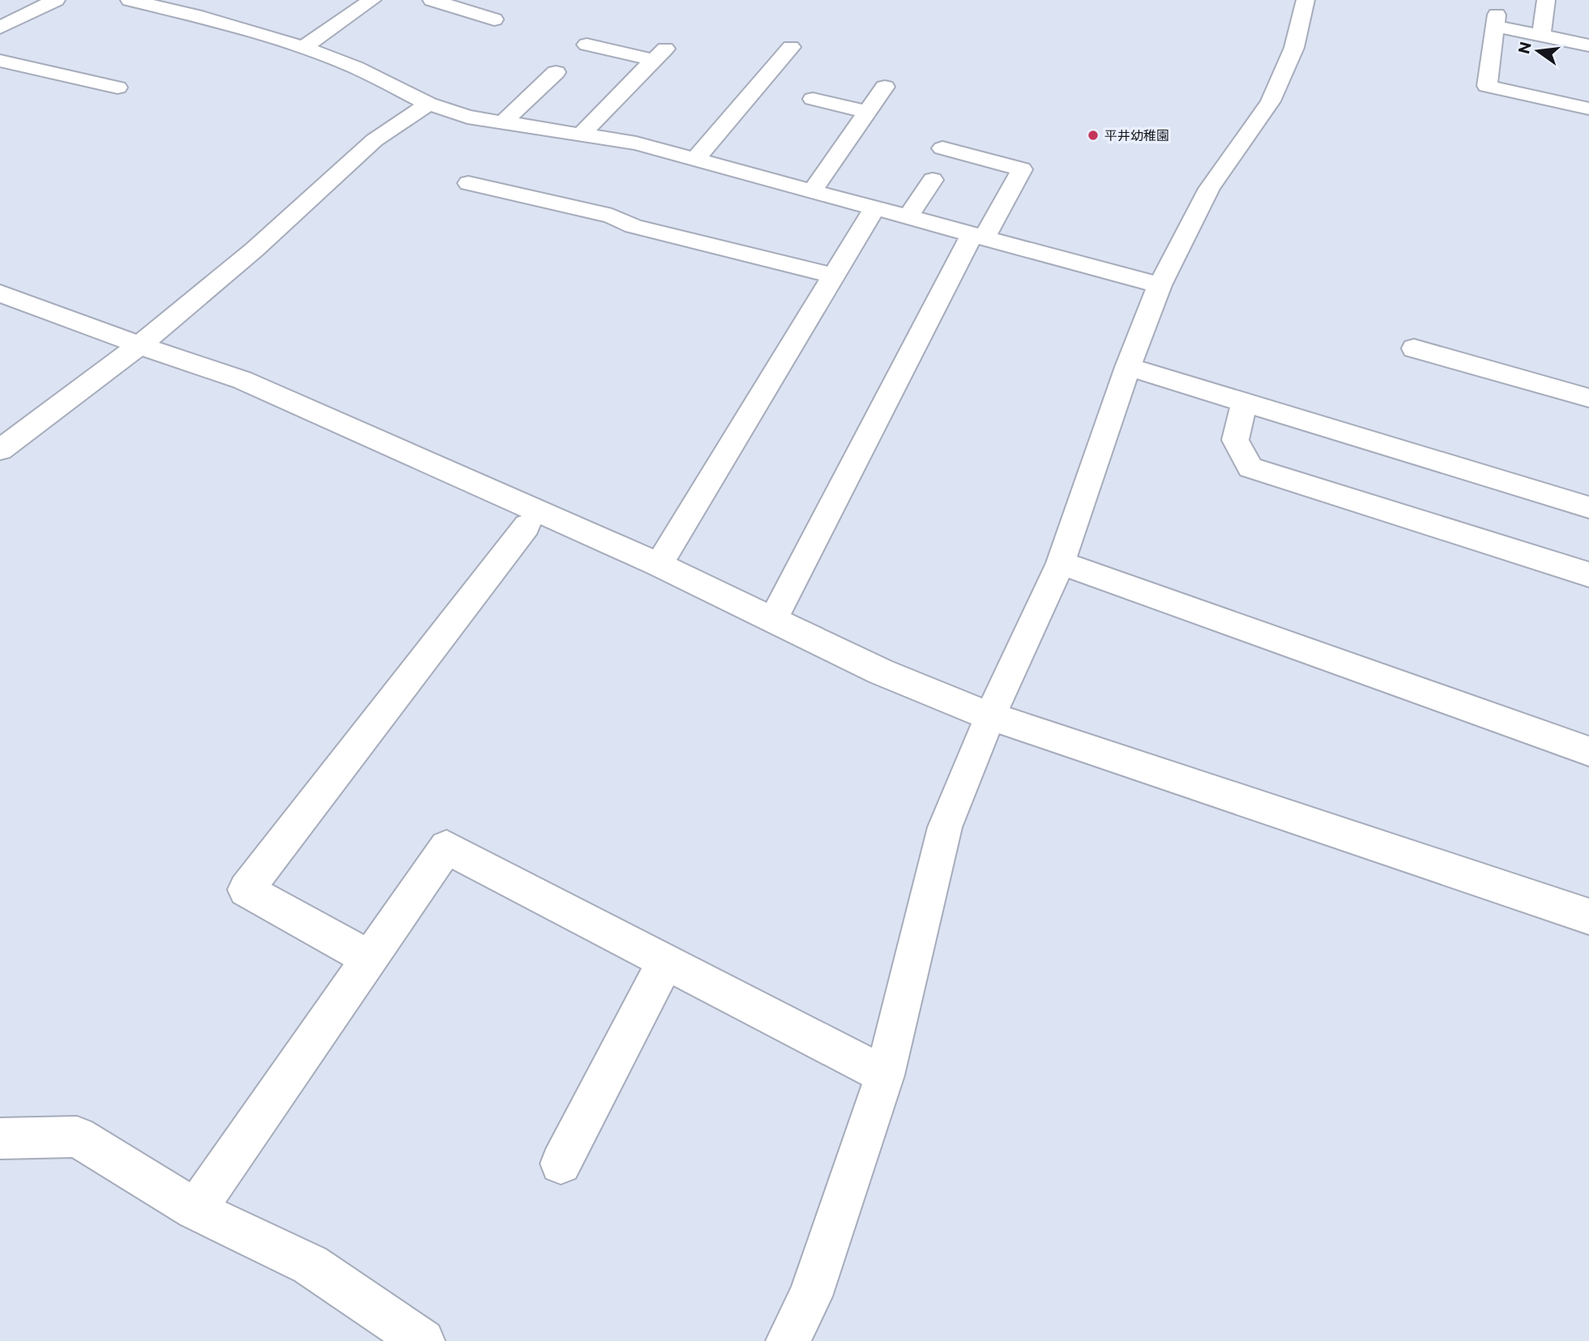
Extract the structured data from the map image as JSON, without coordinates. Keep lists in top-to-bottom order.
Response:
{
  "places": ["平井幼稚園"],
  "north": "left"
}
